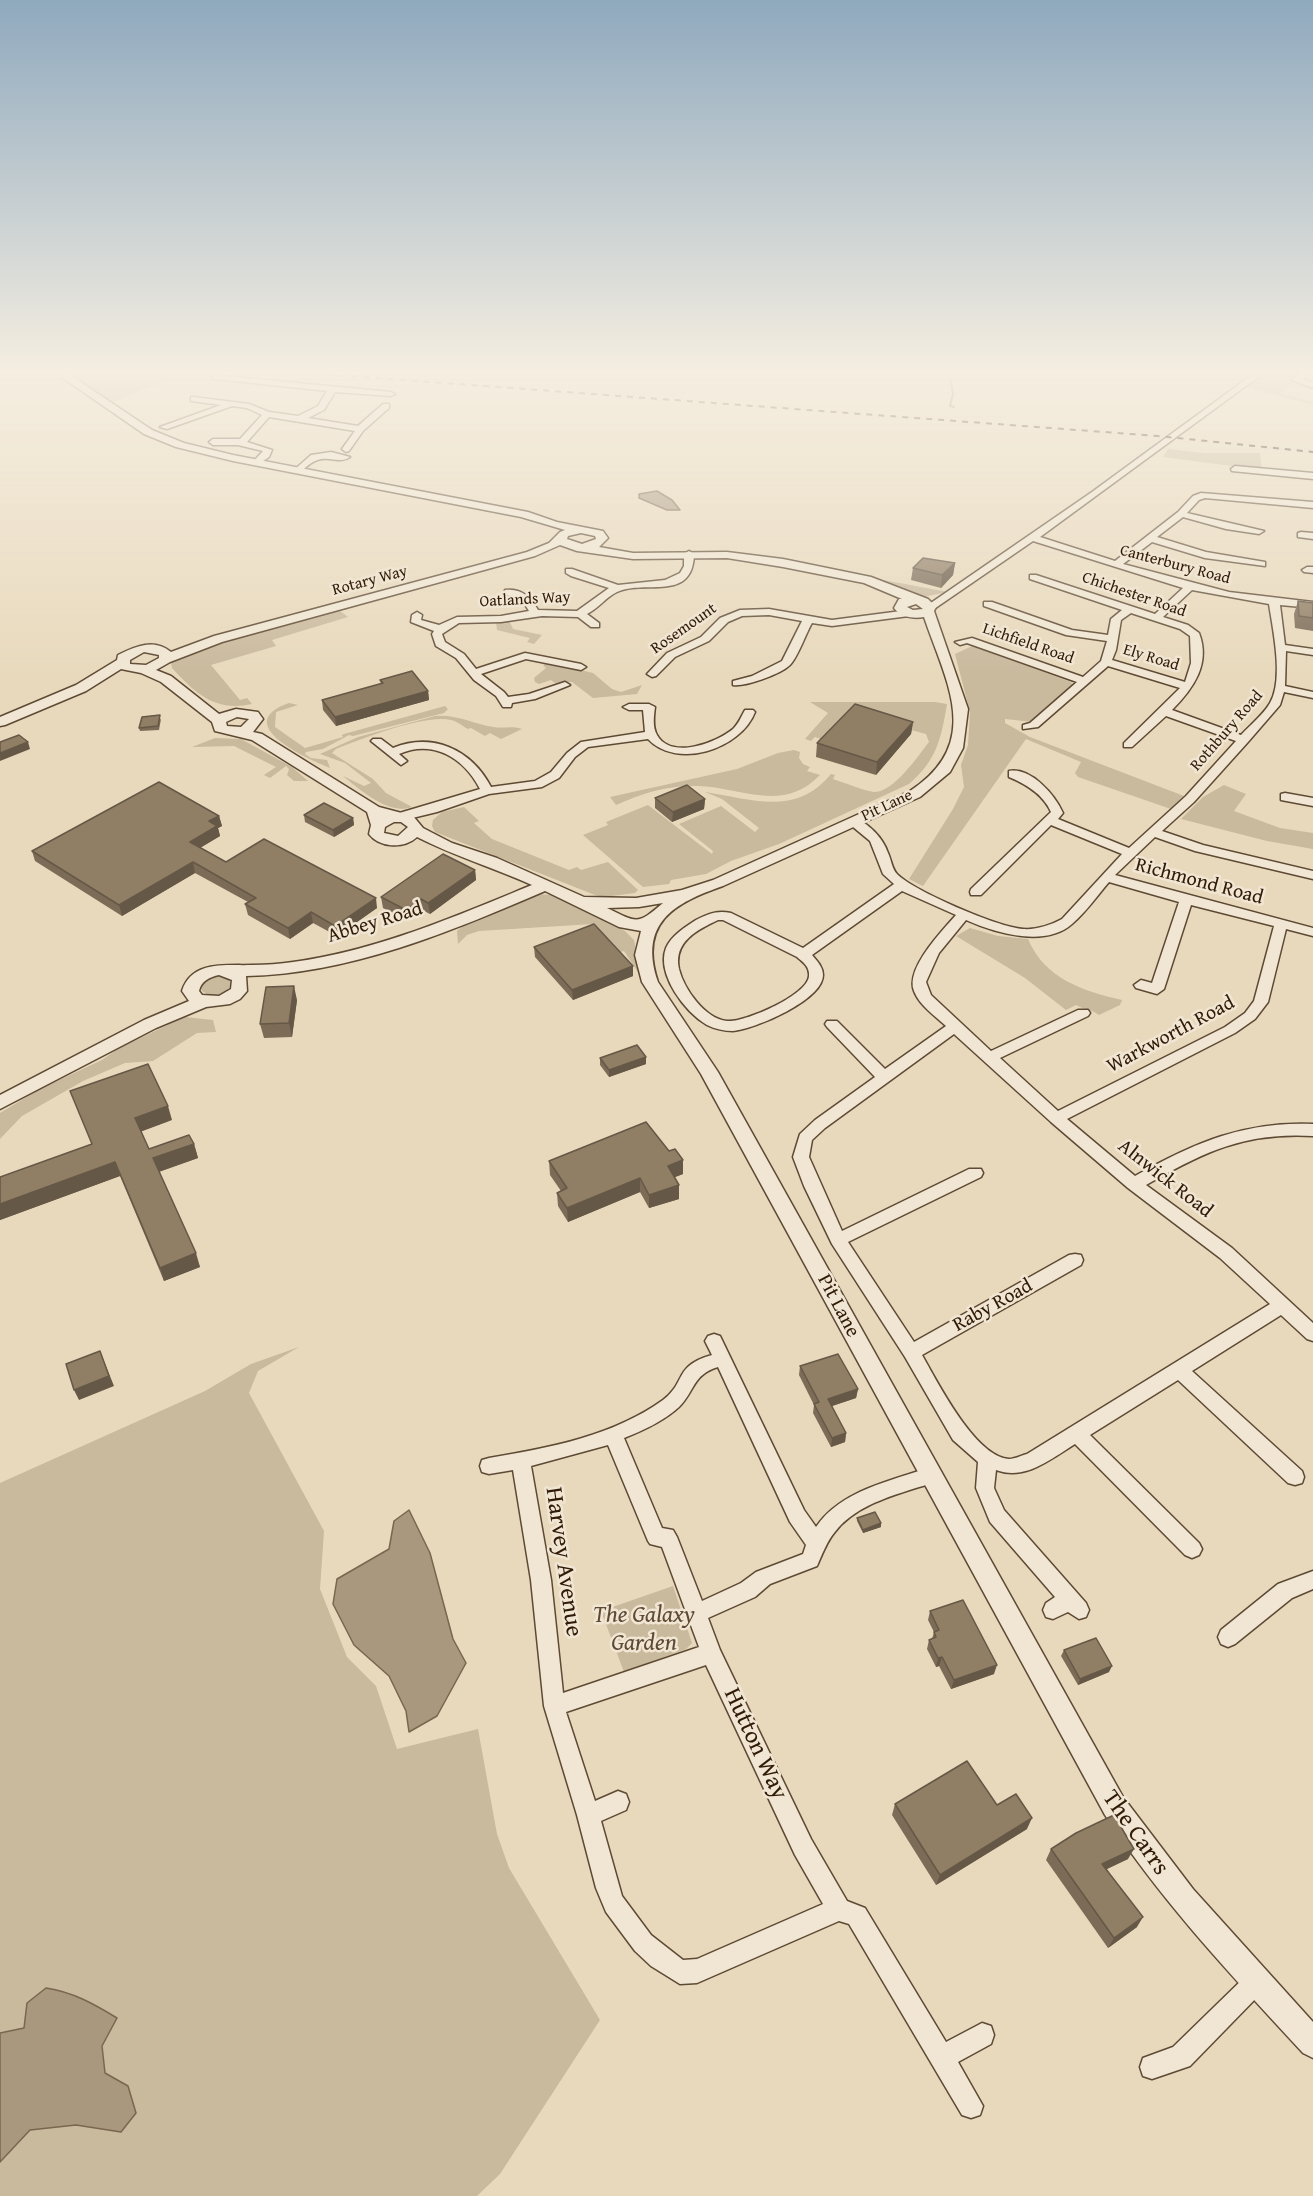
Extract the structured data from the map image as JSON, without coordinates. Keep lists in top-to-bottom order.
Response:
{
  "streets": {
    "street": [
      "Canterbury Road",
      "Rotary Way",
      "Chichester Road",
      "Oatlands Way",
      "Rosemount",
      "Lichfield Road",
      "Ely Road",
      "Rothbury Road",
      "Pit Lane",
      "Richmond Road",
      "Abbey Road",
      "Warkworth Road",
      "Alnwick Road",
      "Raby Road",
      "Harvey Avenue",
      "Hutton Way",
      "The Carrs"
    ]
  },
  "crossings": [
    ["Canterbury Road", "Rothbury Road"],
    ["Chichester Road", "Ely Road"],
    ["Lichfield Road", "Ely Road"],
    ["Rothbury Road", "Pit Lane"],
    ["Rothbury Road", "Richmond Road"],
    ["Rothbury Road", "Alnwick Road"],
    ["Pit Lane", "The Carrs"],
    ["Richmond Road", "Warkworth Road"],
    ["Warkworth Road", "Alnwick Road"],
    ["Harvey Avenue", "Hutton Way"]
  ],
  "parks": ["The Galaxy Garden"]
}
